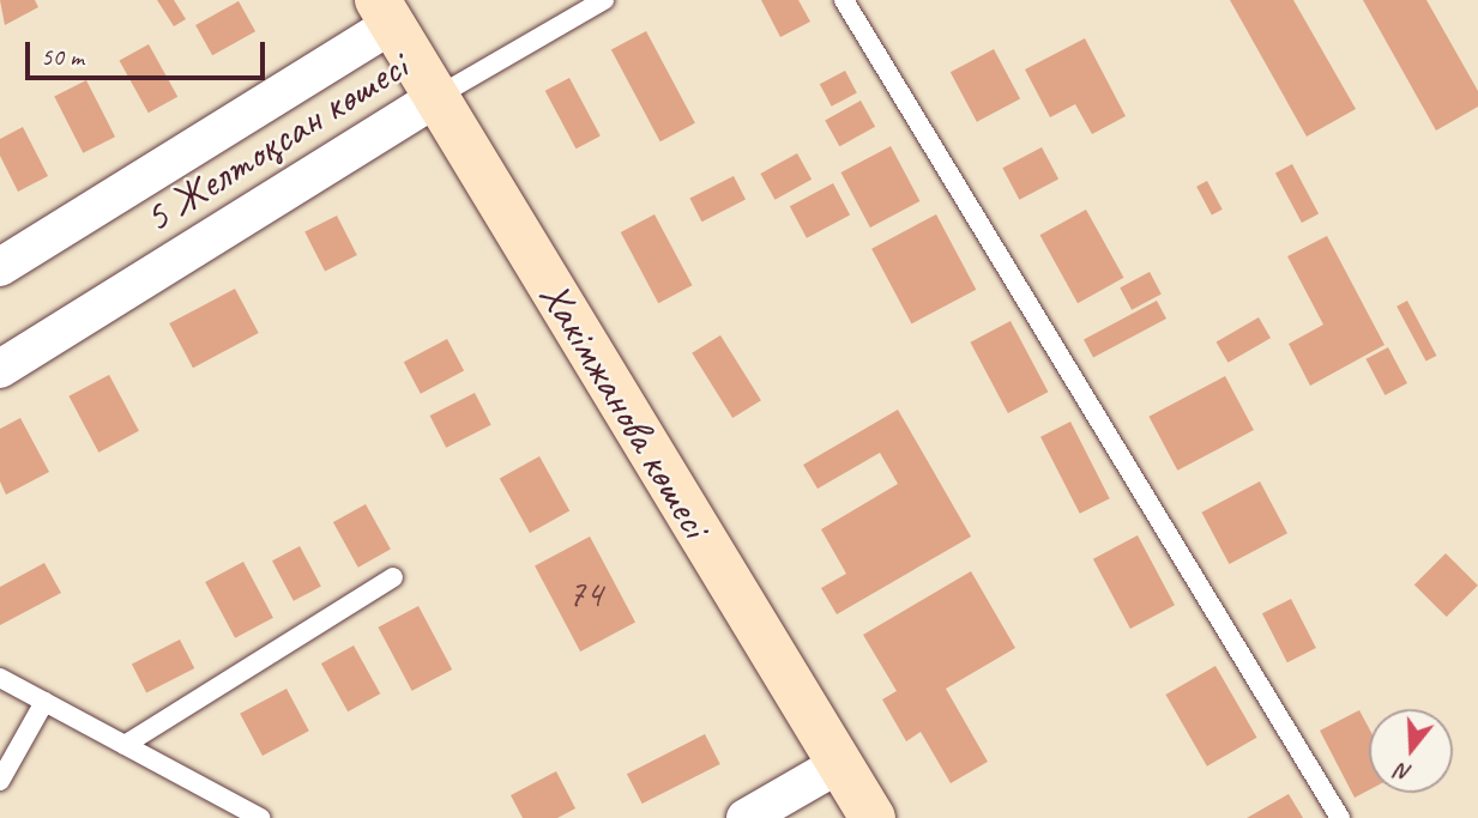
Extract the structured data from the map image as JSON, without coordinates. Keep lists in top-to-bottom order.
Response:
{
  "streets": {
    "street": ["5 Желтоқсан көшесі", "Хакімжанова көшесі"]
  },
  "crossings": [
    ["5 Желтоқсан көшесі", "Хакімжанова көшесі"]
  ],
  "house_numbers": ["74"],
  "scale_bar": "50 m",
  "north": "bottom"
}
